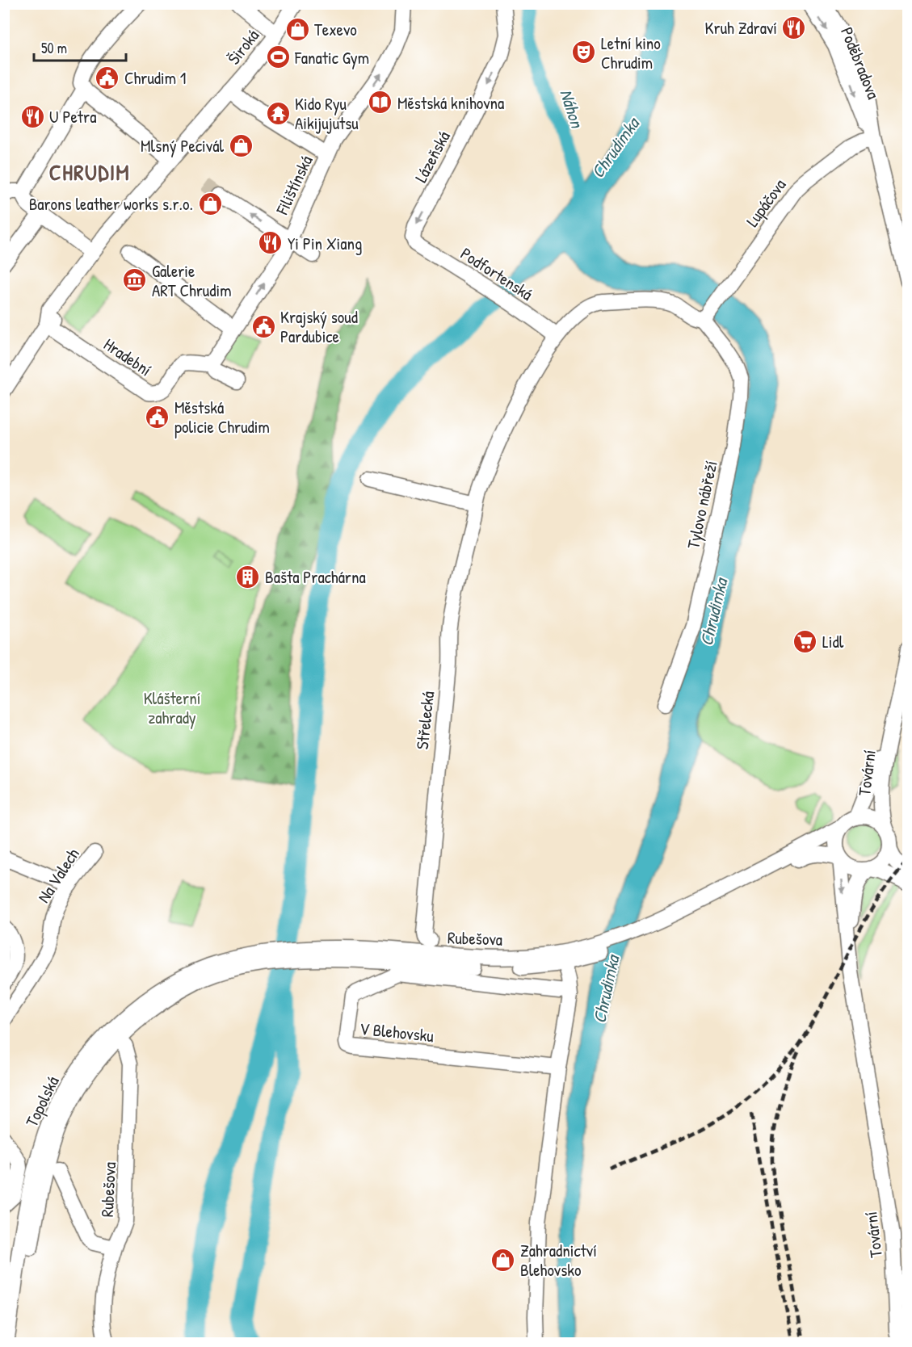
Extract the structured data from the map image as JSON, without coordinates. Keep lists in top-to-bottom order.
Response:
{
  "streets": {
    "street": [
      "Široká",
      "Poděbradova",
      "Lázeňská",
      "Filištínská",
      "Lupáčova",
      "Podfortenská",
      "Hradební",
      "Tylovo nábřeží",
      "Střelecká",
      "Tovární",
      "Na Valech",
      "Rubešova",
      "V Blehovsku",
      "Topolská"
    ]
  },
  "crossings": [
    ["Široká", "Hradební"],
    ["Poděbradova", "Lupáčova"],
    ["Lázeňská", "Podfortenská"],
    ["Filištínská", "Hradební"],
    ["Lupáčova", "Tylovo nábřeží"],
    ["Podfortenská", "Střelecká"],
    ["Tylovo nábřeží", "Střelecká"],
    ["Tovární", "Rubešova"],
    ["Rubešova", "Topolská"]
  ],
  "one_way": ["Lázeňská", "Filištínská"],
  "districts": ["CHRUDIM"],
  "water": ["Náhon", "Chrudimka"],
  "parks": ["Klášterní zahrady"],
  "places": {
    "restaurant": ["Kruh Zdraví", "U Petra", "Yi Pin Xiang"],
    "shop": [
      "Texevo",
      "Mlsný Pecivál",
      "Barons leather works s.r.o.",
      "Zahradnictví Blehovsko"
    ],
    "theatre": ["Letní kino Chrudim"],
    "sports": ["Fanatic Gym"],
    "public building": ["Chrudim 1", "Krajský soud Pardubice", "Městská policie Chrudim"],
    "library": ["Městská knihovna"],
    "temple": ["Kido Ryu Aikijujutsu"],
    "museum": ["Galerie ART Chrudim"],
    "building": ["Bašta Prachárna"],
    "supermarket": ["Lidl"]
  },
  "scale_bar": "50 m"
}
